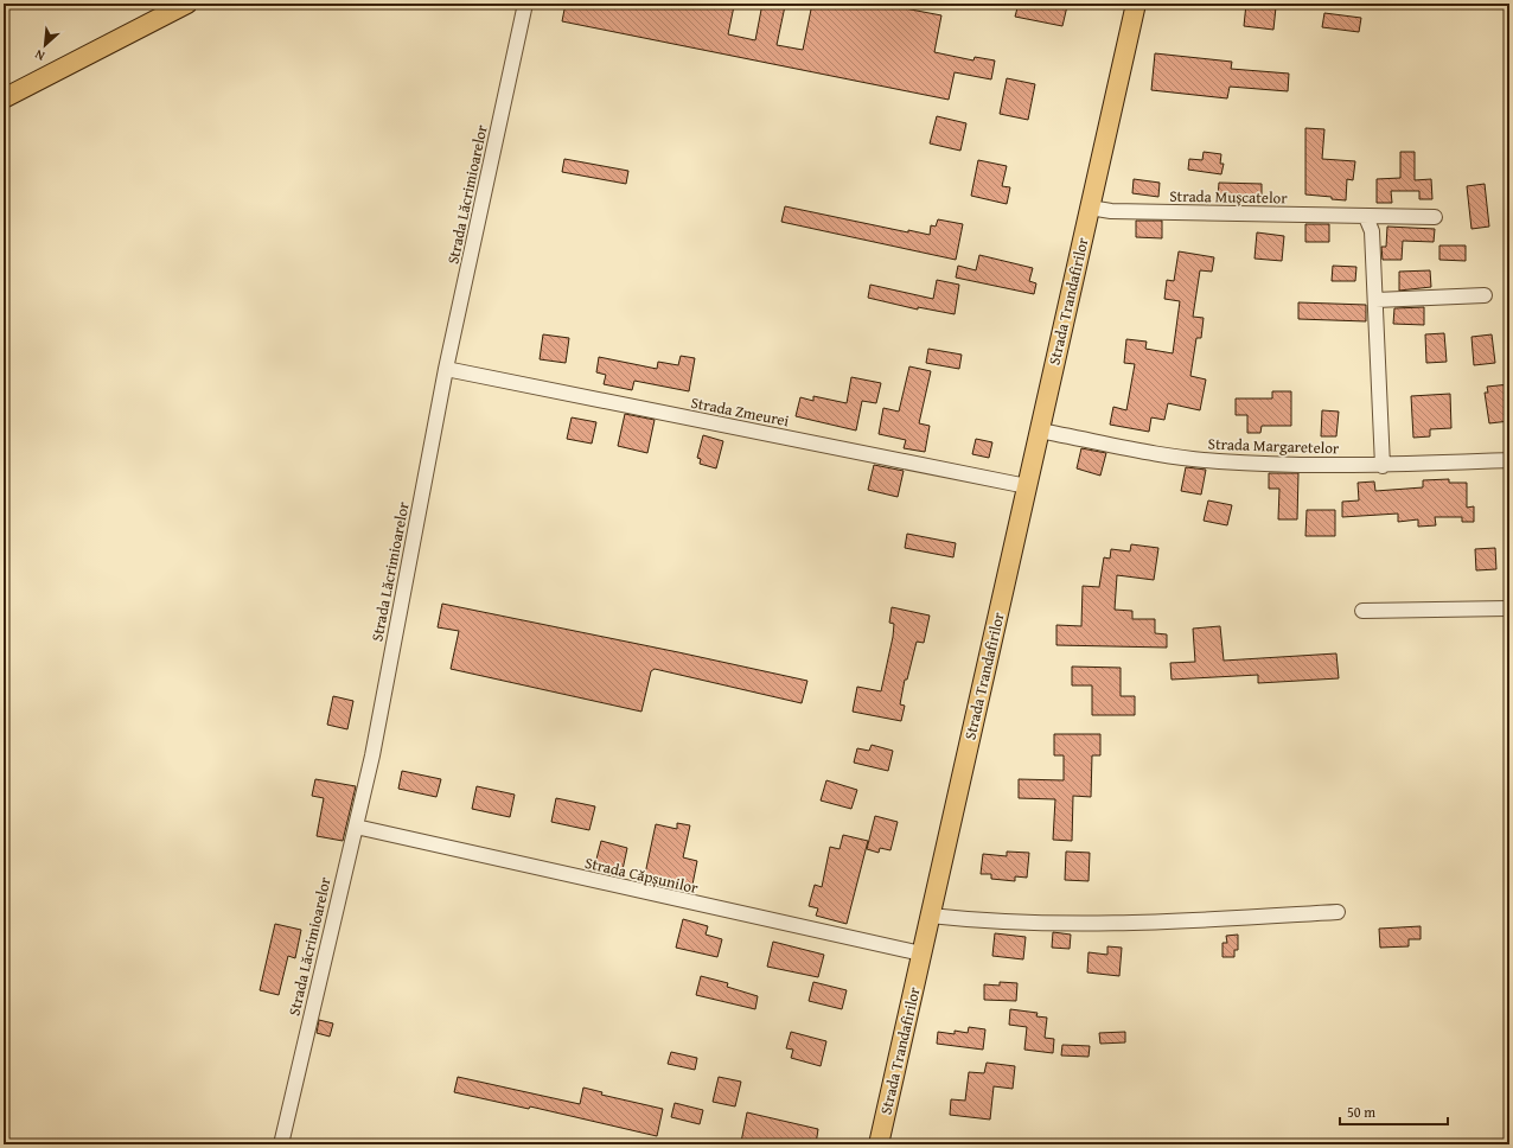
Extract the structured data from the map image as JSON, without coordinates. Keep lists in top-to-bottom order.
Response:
{
  "streets": {
    "main road": ["Strada Trandafirilor"],
    "street": [
      "Strada Lăcrimioarelor",
      "Strada Mușcatelor",
      "Strada Zmeurei",
      "Strada Margaretelor",
      "Strada Căpșunilor"
    ]
  },
  "crossings": [
    ["Strada Lăcrimioarelor", "Strada Zmeurei"],
    ["Strada Lăcrimioarelor", "Strada Căpșunilor"],
    ["Strada Mușcatelor", "Strada Trandafirilor"],
    ["Strada Trandafirilor", "Strada Zmeurei"],
    ["Strada Trandafirilor", "Strada Margaretelor"],
    ["Strada Trandafirilor", "Strada Căpșunilor"]
  ],
  "scale_bar": "50 m",
  "north": "bottom left"
}
